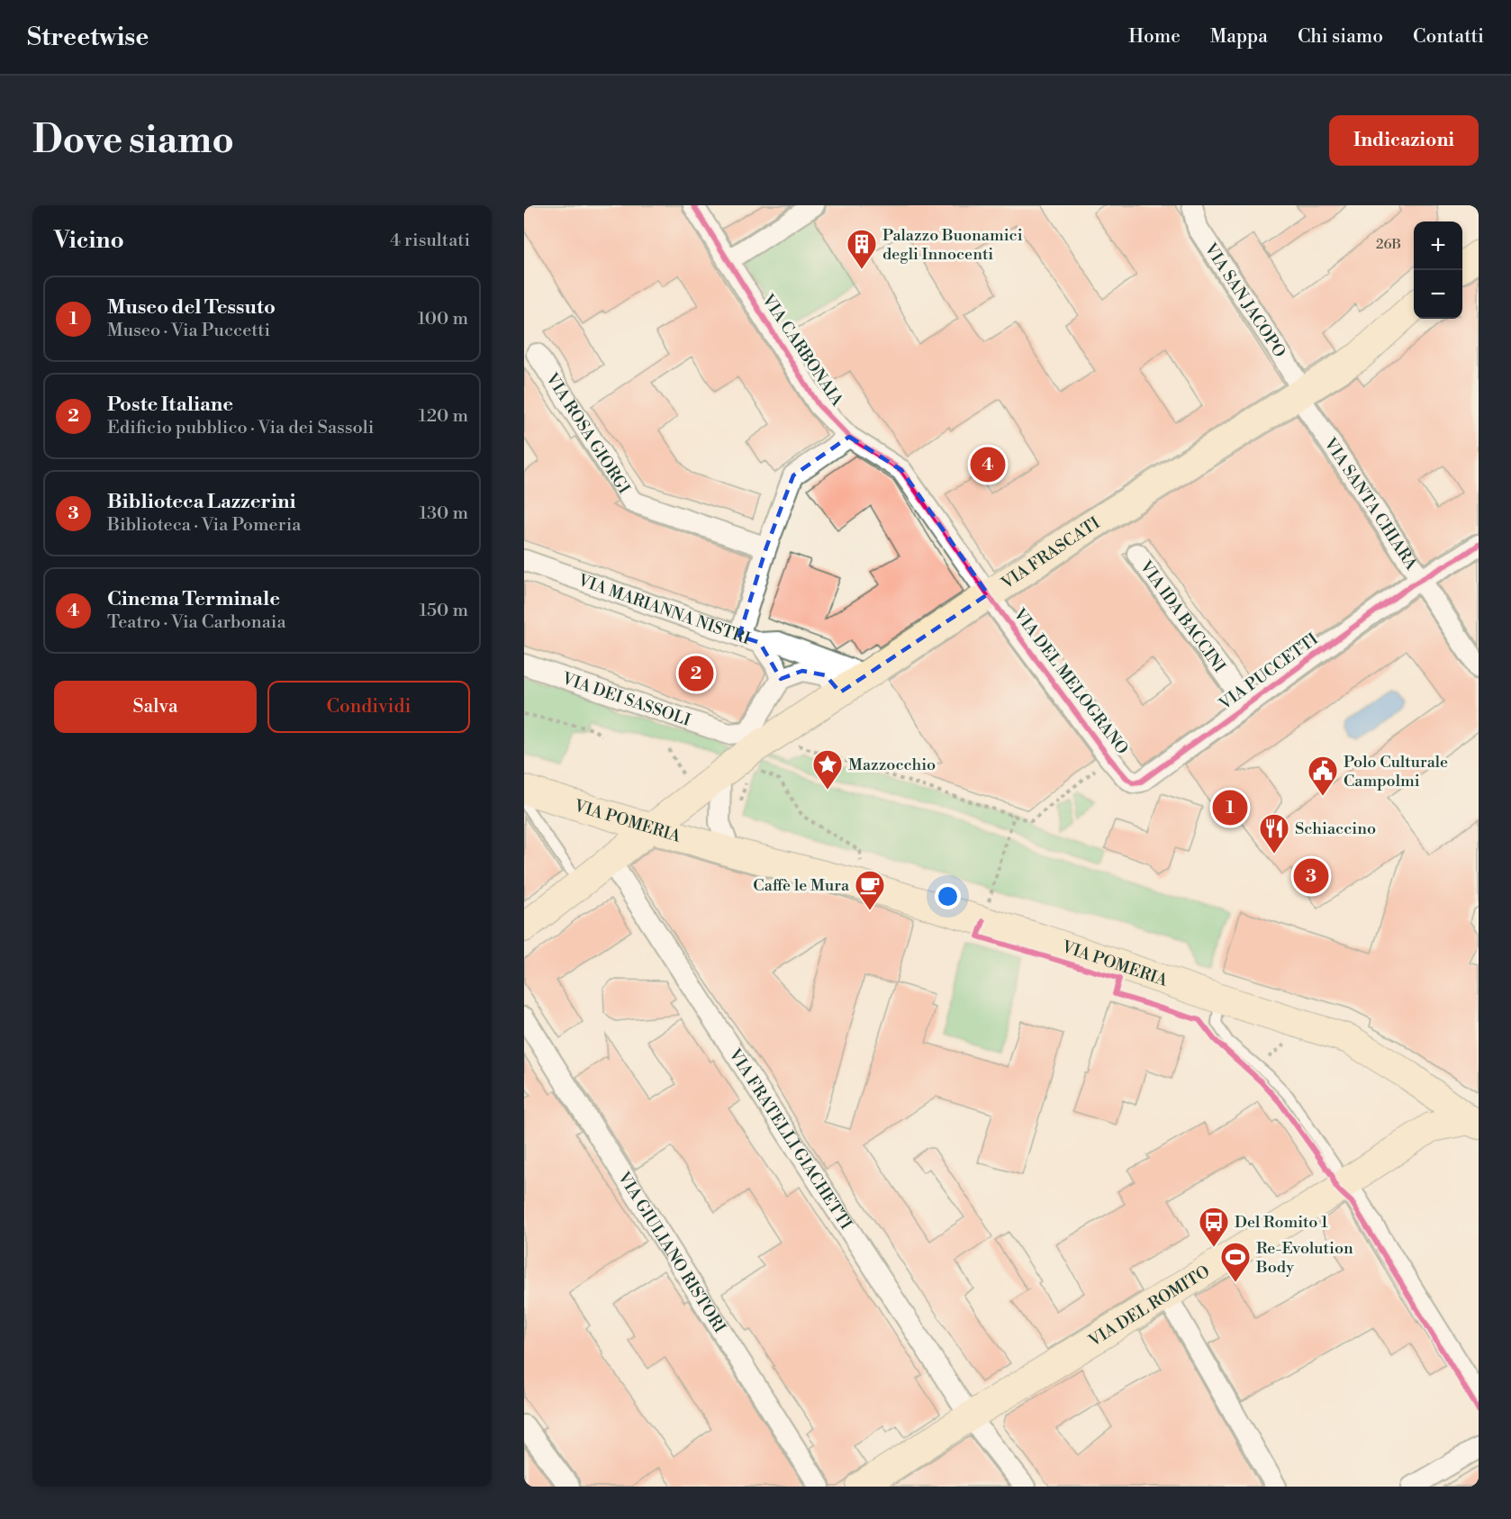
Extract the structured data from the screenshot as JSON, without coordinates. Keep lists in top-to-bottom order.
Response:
{
  "streets": {
    "street": [
      "VIA SAN JACOPO",
      "VIA CARBONAIA",
      "VIA ROSA GIORGI",
      "VIA SANTA CHIARA",
      "VIA FRASCATI",
      "VIA MARIANNA NISTRI",
      "VIA IDA BACCINI",
      "VIA PUCCETTI",
      "VIA DEL MELOGRANO",
      "VIA DEI SASSOLI",
      "VIA POMERIA",
      "VIA FRATELLI GIACHETTI",
      "VIA GIULIANO RISTORI",
      "VIA DEL ROMITO"
    ]
  },
  "crossings": [
    ["VIA SAN JACOPO", "VIA SANTA CHIARA"],
    ["VIA SAN JACOPO", "VIA FRASCATI"],
    ["VIA CARBONAIA", "VIA FRASCATI"],
    ["VIA CARBONAIA", "VIA DEL MELOGRANO"],
    ["VIA SANTA CHIARA", "VIA FRASCATI"],
    ["VIA SANTA CHIARA", "VIA PUCCETTI"],
    ["VIA FRASCATI", "VIA MARIANNA NISTRI"],
    ["VIA FRASCATI", "VIA DEL MELOGRANO"],
    ["VIA FRASCATI", "VIA DEI SASSOLI"],
    ["VIA FRASCATI", "VIA POMERIA"],
    ["VIA FRASCATI", "VIA FRATELLI GIACHETTI"],
    ["VIA IDA BACCINI", "VIA PUCCETTI"],
    ["VIA PUCCETTI", "VIA DEL MELOGRANO"],
    ["VIA POMERIA", "VIA DEL ROMITO"],
    ["VIA FRATELLI GIACHETTI", "VIA DEL ROMITO"]
  ],
  "places": {
    "building": ["Palazzo Buonamici degli Innocenti"],
    "place": ["Mazzocchio"],
    "public building": ["Polo Culturale Campolmi"],
    "restaurant": ["Schiaccino"],
    "cafe": ["Caffè le Mura"],
    "bus stop": ["Del Romito 1"],
    "sports": ["Re-Evolution Body"]
  },
  "house_numbers": ["26B"],
  "page": {
    "header": "Streetwise",
    "nav": [
      "Home",
      "Mappa",
      "Chi siamo",
      "Contatti"
    ],
    "buttons": [
      "Indicazioni",
      ["Salva", "Condividi"]
    ],
    "title": "Dove siamo",
    "heading": ["Vicino", "4 risultati"],
    "map_buttons": ["+", "−"],
    "list": [
      {
        "mark": "1",
        "name": "Museo del Tessuto",
        "note": "Museo · Via Puccetti",
        "value": "100 m"
      },
      {
        "mark": "2",
        "name": "Poste Italiane",
        "note": "Edificio pubblico · Via dei Sassoli",
        "value": "120 m"
      },
      {
        "mark": "3",
        "name": "Biblioteca Lazzerini",
        "note": "Biblioteca · Via Pomeria",
        "value": "130 m"
      },
      {
        "mark": "4",
        "name": "Cinema Terminale",
        "note": "Teatro · Via Carbonaia",
        "value": "150 m"
      }
    ],
    "pins": [
      "4",
      "2",
      "1",
      "3"
    ]
  }
}
